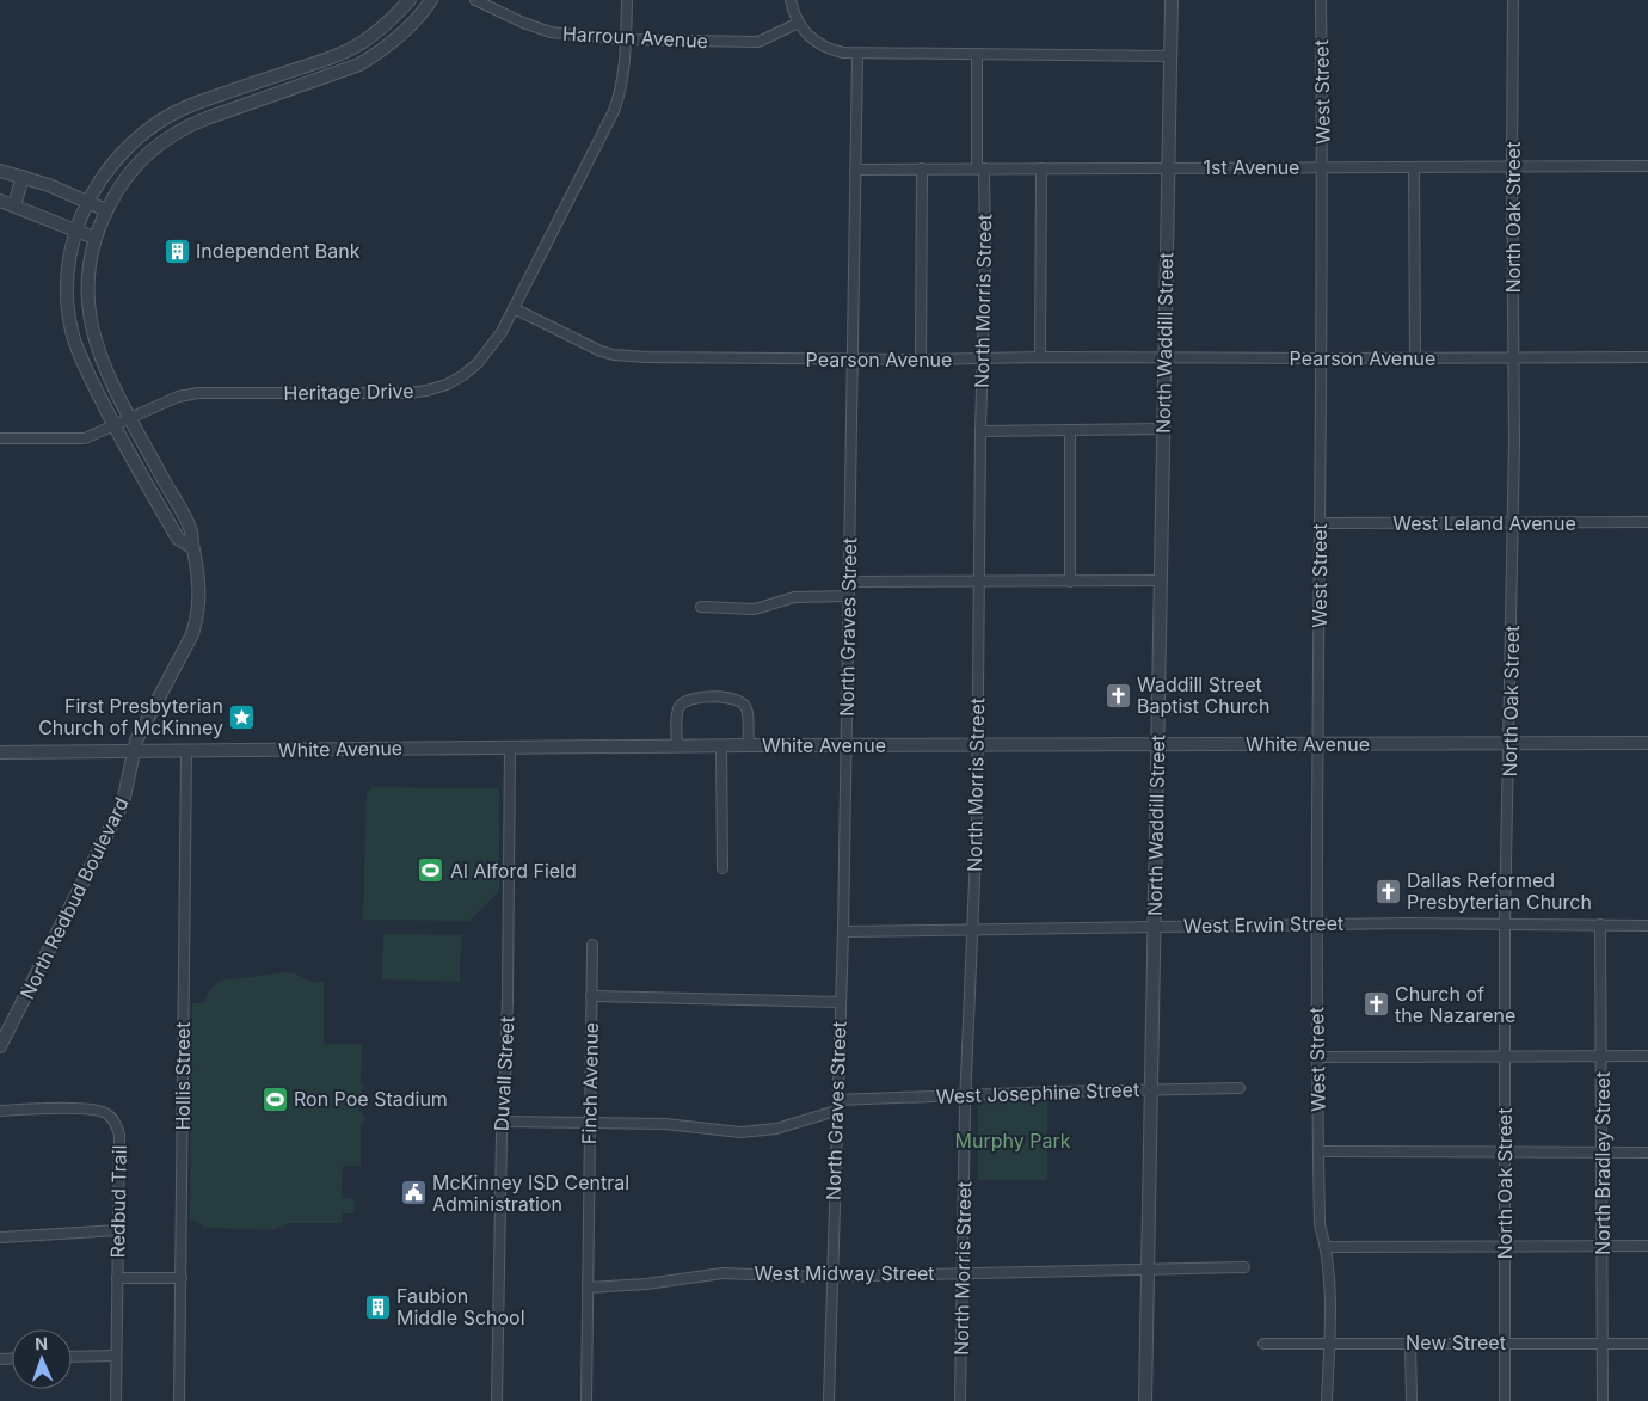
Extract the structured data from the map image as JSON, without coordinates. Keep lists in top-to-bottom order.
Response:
{
  "streets": {
    "street": [
      "Harroun Avenue",
      "West Street",
      "1st Avenue",
      "North Oak Street",
      "North Morris Street",
      "North Waddill Street",
      "Pearson Avenue",
      "Heritage Drive",
      "West Leland Avenue",
      "North Graves Street",
      "White Avenue",
      "North Redbud Boulevard",
      "West Erwin Street",
      "Duvall Street",
      "Hollis Street",
      "Finch Avenue",
      "West Josephine Street",
      "North Bradley Street",
      "Redbud Trail",
      "West Midway Street",
      "New Street"
    ]
  },
  "crossings": [
    ["Harroun Avenue", "Heritage Drive"],
    ["West Street", "1st Avenue"],
    ["West Street", "Pearson Avenue"],
    ["West Street", "West Leland Avenue"],
    ["West Street", "White Avenue"],
    ["West Street", "West Erwin Street"],
    ["West Street", "New Street"],
    ["1st Avenue", "North Oak Street"],
    ["1st Avenue", "North Morris Street"],
    ["1st Avenue", "North Waddill Street"],
    ["1st Avenue", "North Graves Street"],
    ["North Oak Street", "Pearson Avenue"],
    ["North Oak Street", "West Leland Avenue"],
    ["North Oak Street", "White Avenue"],
    ["North Oak Street", "West Erwin Street"],
    ["North Oak Street", "New Street"],
    ["North Morris Street", "Pearson Avenue"],
    ["North Morris Street", "White Avenue"],
    ["North Morris Street", "West Erwin Street"],
    ["North Morris Street", "West Josephine Street"],
    ["North Morris Street", "West Midway Street"],
    ["North Waddill Street", "Pearson Avenue"],
    ["North Waddill Street", "White Avenue"],
    ["North Waddill Street", "West Erwin Street"],
    ["North Waddill Street", "West Josephine Street"],
    ["North Waddill Street", "West Midway Street"],
    ["Pearson Avenue", "Heritage Drive"],
    ["Pearson Avenue", "North Graves Street"],
    ["Heritage Drive", "North Redbud Boulevard"],
    ["North Graves Street", "White Avenue"],
    ["North Graves Street", "West Erwin Street"],
    ["North Graves Street", "West Josephine Street"],
    ["North Graves Street", "West Midway Street"],
    ["White Avenue", "North Redbud Boulevard"],
    ["White Avenue", "Duvall Street"],
    ["White Avenue", "Hollis Street"],
    ["West Erwin Street", "North Bradley Street"],
    ["Finch Avenue", "West Midway Street"],
    ["North Bradley Street", "New Street"]
  ],
  "parks": ["Murphy Park"],
  "places": {
    "building": ["Independent Bank", "Faubion Middle School"],
    "church": ["Waddill Street Baptist Church", "Dallas Reformed Presbyterian Church", "Church of the Nazarene"],
    "place": ["First Presbyterian Church of McKinney"],
    "sports": ["Al Alford Field", "Ron Poe Stadium"],
    "public building": ["McKinney ISD Central Administration"]
  },
  "north": "top"
}
